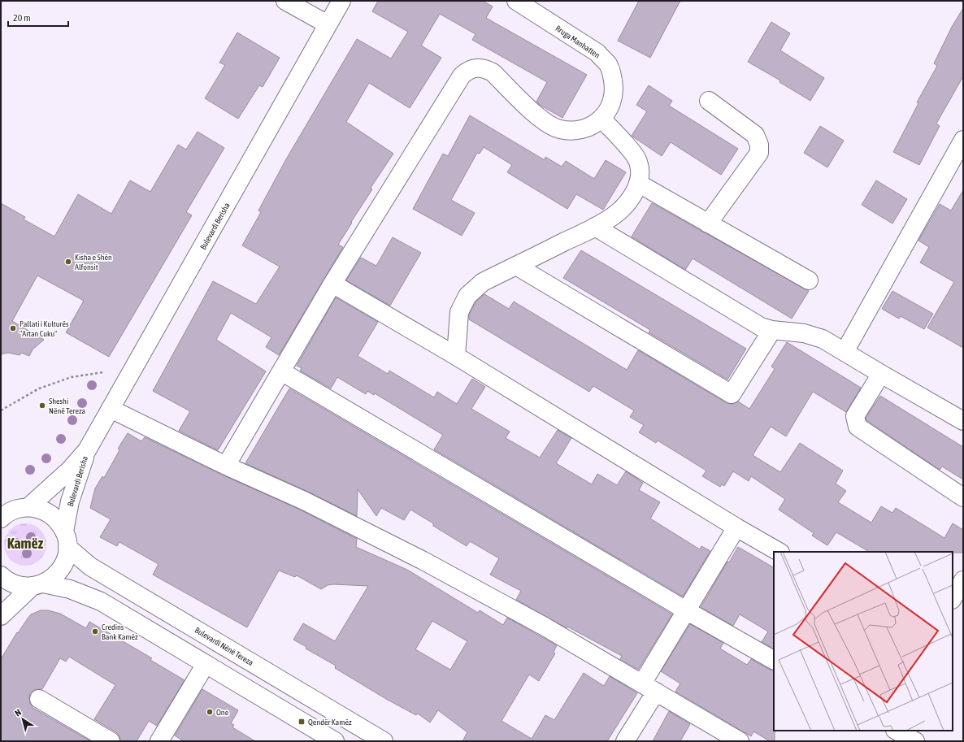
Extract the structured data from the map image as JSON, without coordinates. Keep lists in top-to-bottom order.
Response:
{
  "streets": {
    "street": ["Rruga Manhatten", "Bulevardi Berisha", "Bulevardi Nënë Tereza"]
  },
  "crossings": [
    ["Bulevardi Berisha", "Bulevardi Nënë Tereza"]
  ],
  "districts": ["Kamëz"],
  "places": {
    "other": [
      "Kisha e Shën Alfonsit",
      "Pallati i Kulturës \"Artan Cuku\"",
      "Sheshi Nënë Tereza",
      "Credins Bank Kamëz",
      "One"
    ],
    "transit": ["Qendër Kamëz"]
  },
  "scale_bar": "20 m",
  "north": "top left"
}
